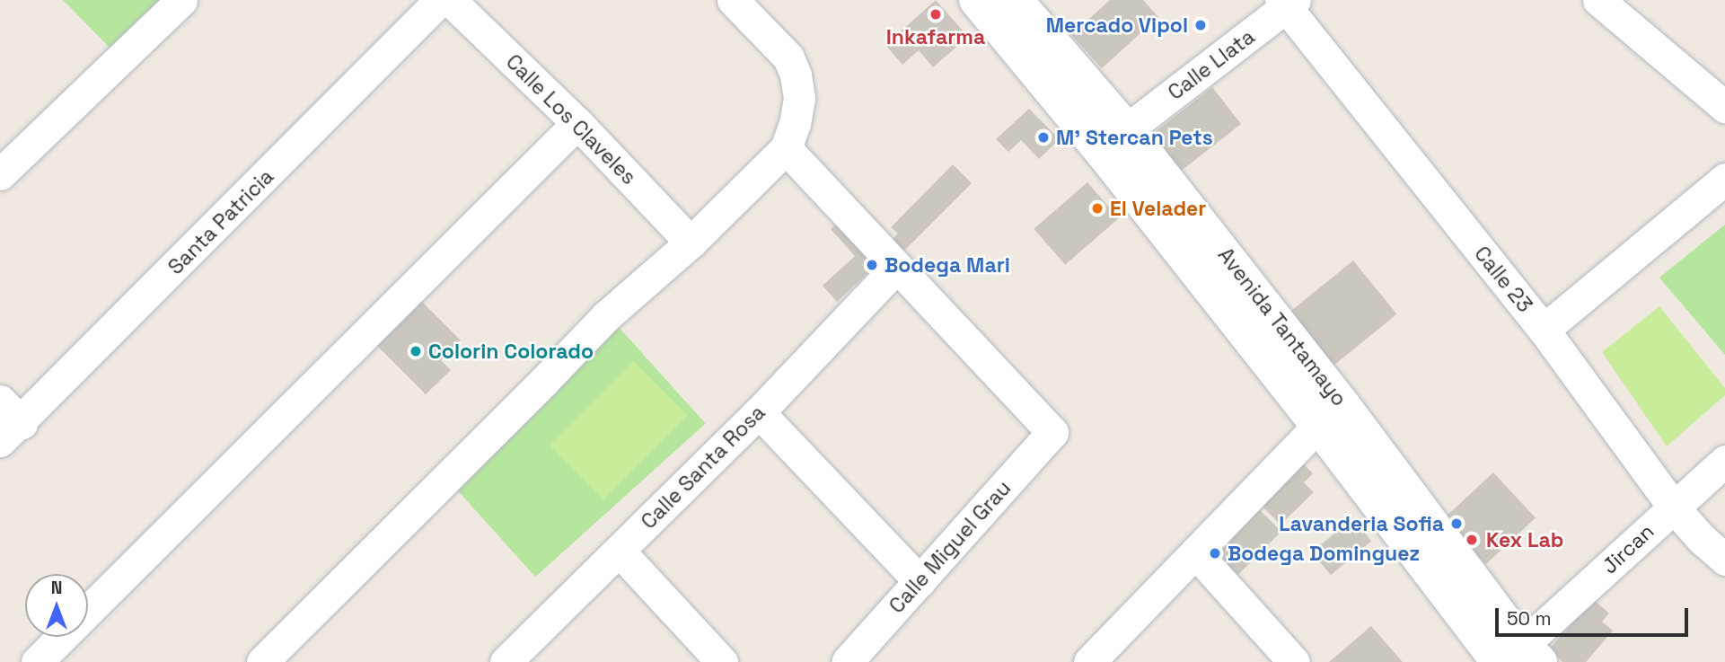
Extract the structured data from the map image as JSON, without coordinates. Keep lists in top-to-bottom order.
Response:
{
  "streets": {
    "street": [
      "Calle Llata",
      "Calle Los Claveles",
      "Santa Patricia",
      "Calle 23",
      "Avenida Tantamayo",
      "Calle Santa Rosa",
      "Calle Miguel Grau",
      "Jircan"
    ]
  },
  "crossings": [
    ["Calle Llata", "Calle 23"],
    ["Calle Llata", "Avenida Tantamayo"],
    ["Calle 23", "Jircan"],
    ["Avenida Tantamayo", "Jircan"],
    ["Calle Santa Rosa", "Calle Miguel Grau"]
  ],
  "places": [
    "Inkafarma",
    "Mercado Vipol",
    "M' Stercan Pets",
    "El Velader",
    "Bodega Mari",
    "Colorin Colorado",
    "Lavanderia Sofia",
    "Kex Lab",
    "Bodega Dominguez"
  ],
  "scale_bar": "50 m",
  "north": "top"
}
